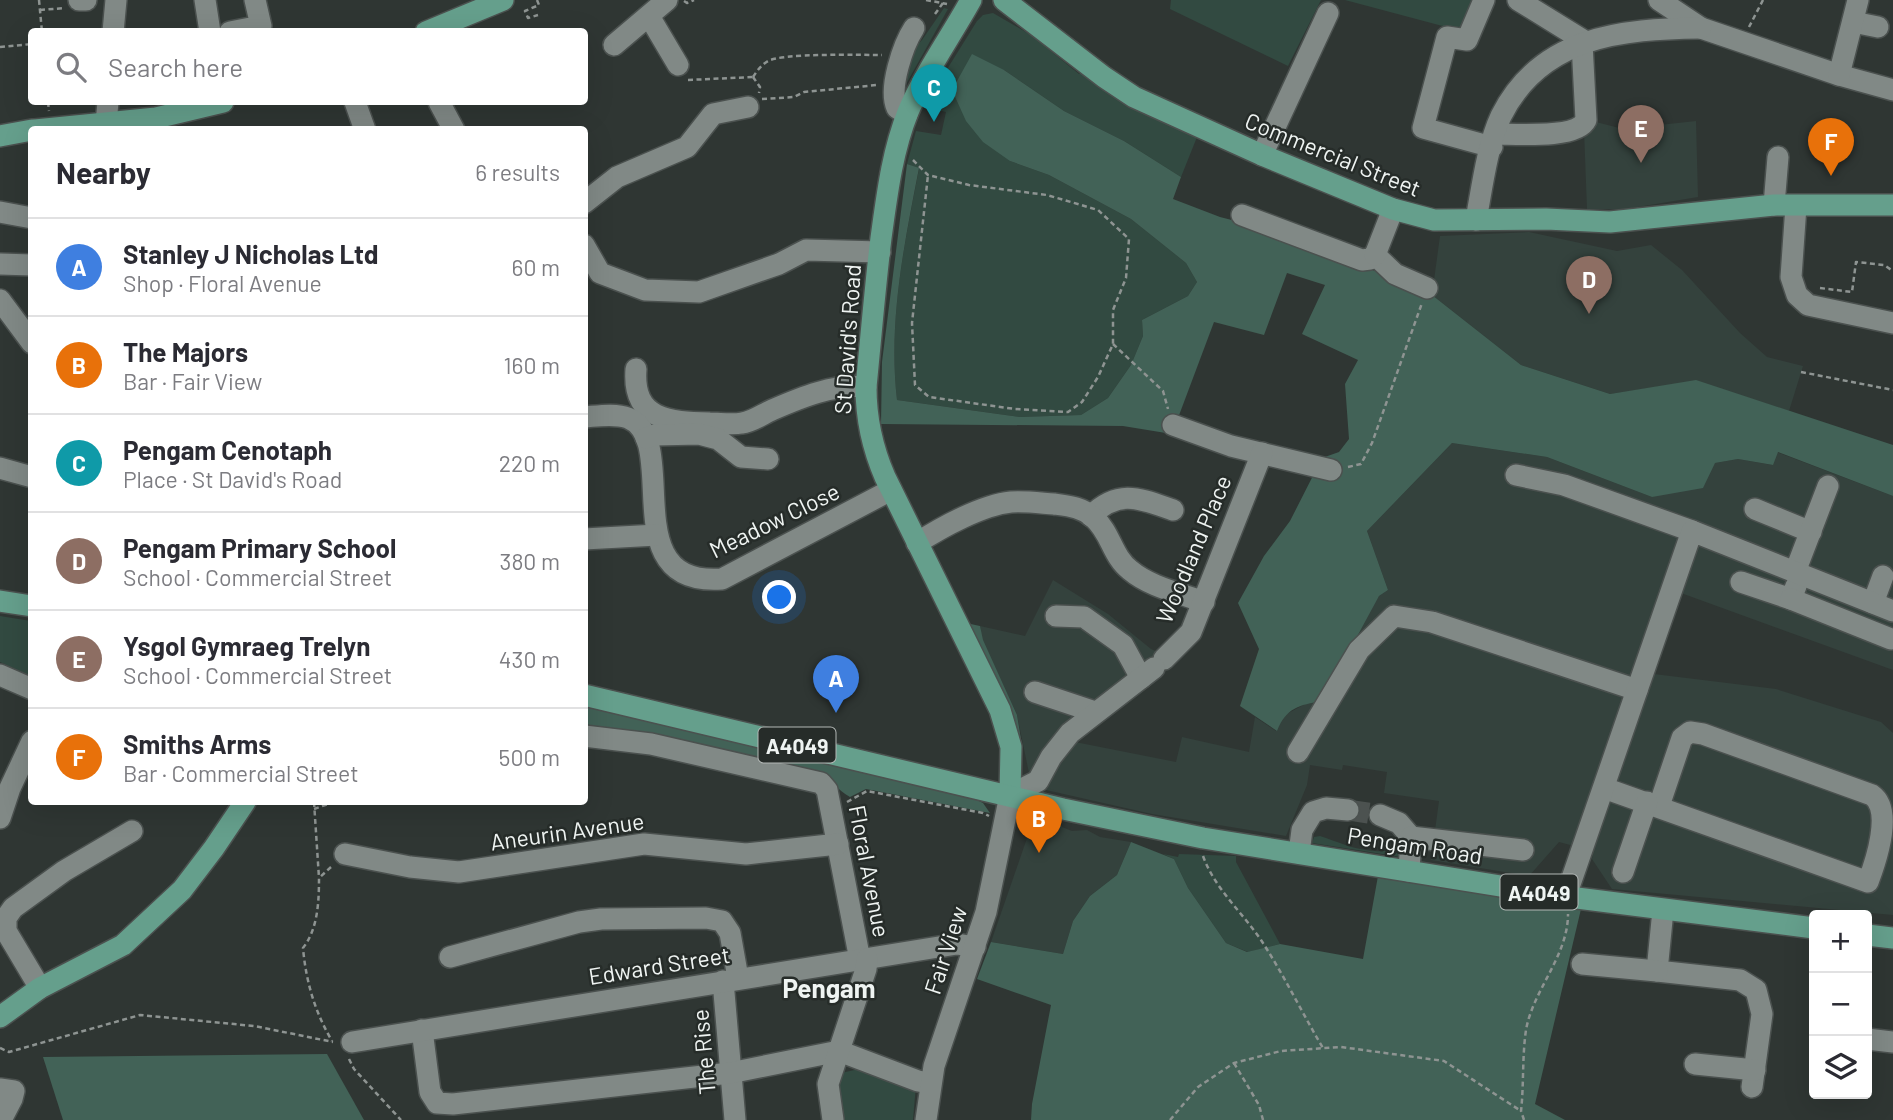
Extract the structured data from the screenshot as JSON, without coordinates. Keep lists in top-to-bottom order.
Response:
{
  "streets": {
    "main road": [
      "Commercial Street",
      "St David's Road",
      "A4049",
      "Pengam Road"
    ],
    "street": [
      "Meadow Close",
      "Woodland Place",
      "Aneurin Avenue",
      "Floral Avenue",
      "Fair View",
      "Edward Street",
      "The Rise"
    ]
  },
  "crossings": [
    ["St David's Road", "Meadow Close"],
    ["St David's Road", "Woodland Place"],
    ["St David's Road", "A4049"],
    ["St David's Road", "Pengam Road"],
    ["St David's Road", "Fair View"],
    ["Woodland Place", "A4049"],
    ["Woodland Place", "Pengam Road"],
    ["Woodland Place", "Fair View"],
    ["A4049", "Pengam Road"],
    ["A4049", "Fair View"],
    ["Aneurin Avenue", "Floral Avenue"],
    ["Pengam Road", "Fair View"],
    ["Floral Avenue", "Edward Street"],
    ["Fair View", "Edward Street"],
    ["Edward Street", "The Rise"]
  ],
  "districts": ["Pengam"],
  "page": {
    "search": "Search here",
    "pins": [
      "C",
      "E",
      "F",
      "D",
      "A",
      "B"
    ],
    "heading": ["Nearby", "6 results"],
    "list": [
      {
        "mark": "A",
        "name": "Stanley J Nicholas Ltd",
        "note": "Shop · Floral Avenue",
        "value": "60 m"
      },
      {
        "mark": "B",
        "name": "The Majors",
        "note": "Bar · Fair View",
        "value": "160 m"
      },
      {
        "mark": "C",
        "name": "Pengam Cenotaph",
        "note": "Place · St David's Road",
        "value": "220 m"
      },
      {
        "mark": "D",
        "name": "Pengam Primary School",
        "note": "School · Commercial Street",
        "value": "380 m"
      },
      {
        "mark": "E",
        "name": "Ysgol Gymraeg Trelyn",
        "note": "School · Commercial Street",
        "value": "430 m"
      },
      {
        "mark": "F",
        "name": "Smiths Arms",
        "note": "Bar · Commercial Street",
        "value": "500 m"
      }
    ],
    "map_buttons": ["+", "−"]
  }
}
